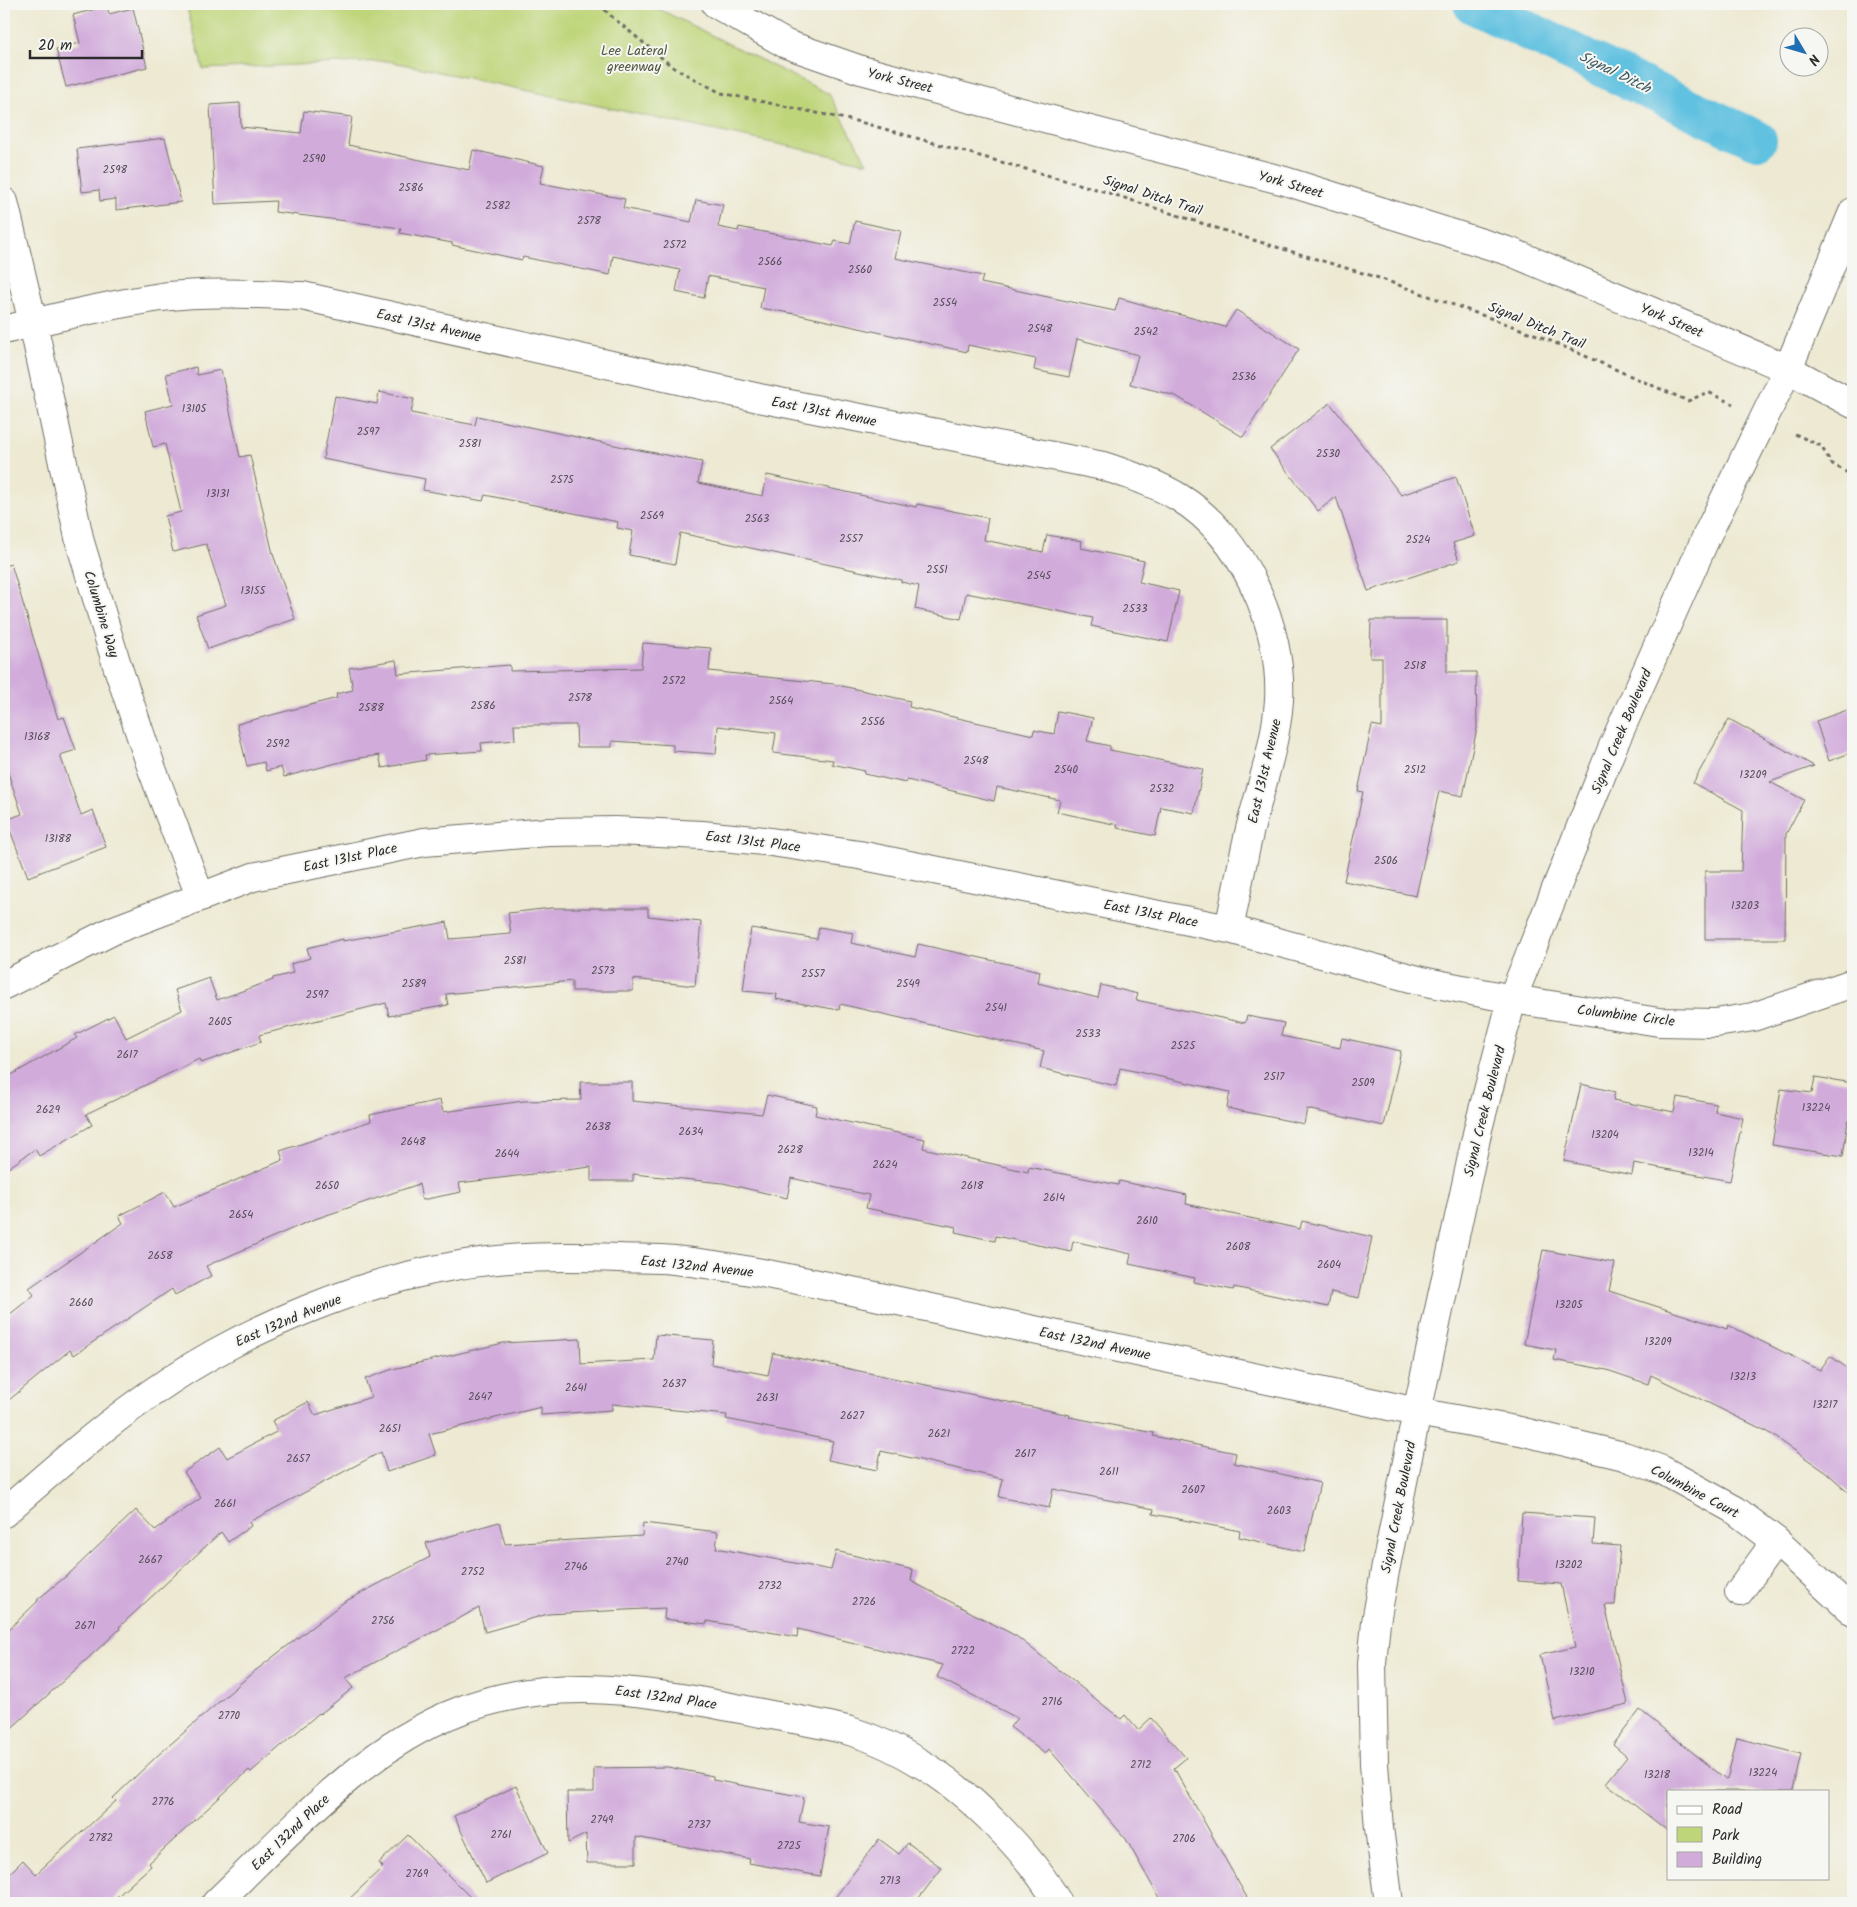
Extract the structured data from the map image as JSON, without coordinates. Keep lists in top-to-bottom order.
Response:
{
  "streets": {
    "street": [
      "York Street",
      "East 131st Avenue",
      "Columbine Way",
      "Signal Creek Boulevard",
      "East 131st Place",
      "Columbine Circle",
      "East 132nd Avenue",
      "Columbine Court",
      "East 132nd Place"
    ],
    "path": ["Signal Ditch Trail"]
  },
  "crossings": [
    ["York Street", "Signal Creek Boulevard"],
    ["East 131st Avenue", "Columbine Way"],
    ["East 131st Avenue", "East 131st Place"],
    ["Columbine Way", "East 131st Place"],
    ["Signal Creek Boulevard", "East 131st Place"],
    ["Signal Creek Boulevard", "Columbine Circle"],
    ["Signal Creek Boulevard", "East 132nd Avenue"],
    ["Signal Creek Boulevard", "Columbine Court"],
    ["East 131st Place", "Columbine Circle"],
    ["East 132nd Avenue", "Columbine Court"]
  ],
  "water": ["Signal Ditch"],
  "parks": ["Lee Lateral greenway"],
  "house_numbers": [
    "2590",
    "2598",
    "2586",
    "2582",
    "2578",
    "2572",
    "2566",
    "2560",
    "2554",
    "2548",
    "2542",
    "2536",
    "13105",
    "2597",
    "2581",
    "2530",
    "2575",
    "13131",
    "2569",
    "2563",
    "2557",
    "2524",
    "2551",
    "2545",
    "13155",
    "2533",
    "2518",
    "2572",
    "2578",
    "2564",
    "2586",
    "2588",
    "2556",
    "13168",
    "2592",
    "2548",
    "2540",
    "2512",
    "13209",
    "2532",
    "13188",
    "2506",
    "13203",
    "2581",
    "2573",
    "2557",
    "2589",
    "2549",
    "2597",
    "2541",
    "2605",
    "2533",
    "2525",
    "2617",
    "2517",
    "2509",
    "13224",
    "2629",
    "2638",
    "2634",
    "13204",
    "2648",
    "2628",
    "13214",
    "2644",
    "2624",
    "2650",
    "2618",
    "2614",
    "2654",
    "2610",
    "2608",
    "2658",
    "2604",
    "2660",
    "13205",
    "13209",
    "13213",
    "2637",
    "2641",
    "2647",
    "2631",
    "13217",
    "2627",
    "2651",
    "2621",
    "2617",
    "2657",
    "2611",
    "2607",
    "2661",
    "2603",
    "2667",
    "2740",
    "13202",
    "2746",
    "2752",
    "2732",
    "2726",
    "2756",
    "2671",
    "2722",
    "13210",
    "2716",
    "2770",
    "2712",
    "13224",
    "13218",
    "2776",
    "2749",
    "2737",
    "2761",
    "2782",
    "2706",
    "2725",
    "2769",
    "2713"
  ],
  "legend": ["Road", "Park", "Building"],
  "scale_bar": "20 m",
  "north": "bottom right"
}
